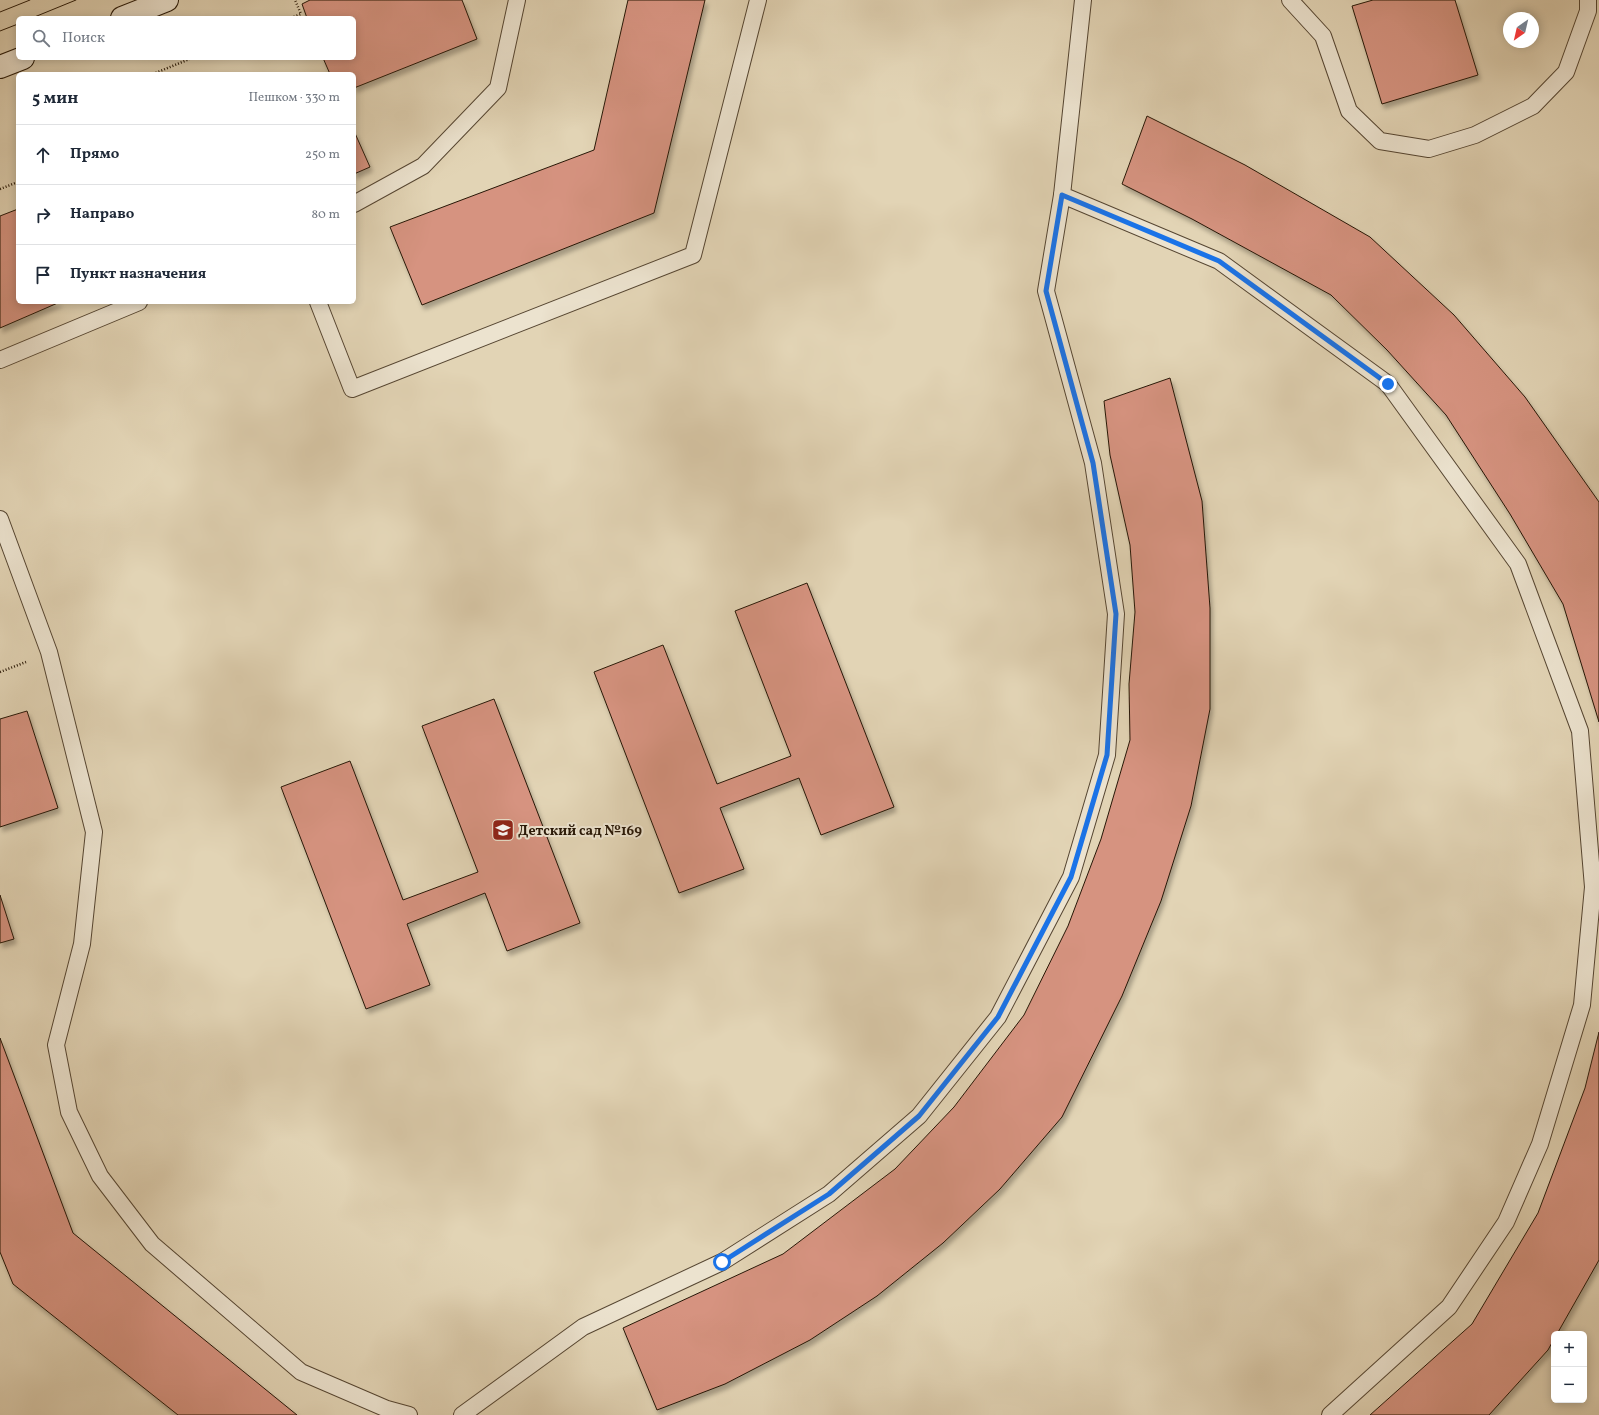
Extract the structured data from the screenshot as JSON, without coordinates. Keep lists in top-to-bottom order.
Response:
{
  "places": {
    "school or university": ["Детский сад №169"]
  },
  "north": "bottom left",
  "page": {
    "search": "Поиск",
    "heading": ["5 мин", "Пешком · 330 m"],
    "list": [
      ["Прямо", "250 m"],
      ["Направо", "80 m"],
      "Пункт назначения"
    ],
    "map_buttons": ["+", "−"]
  }
}
